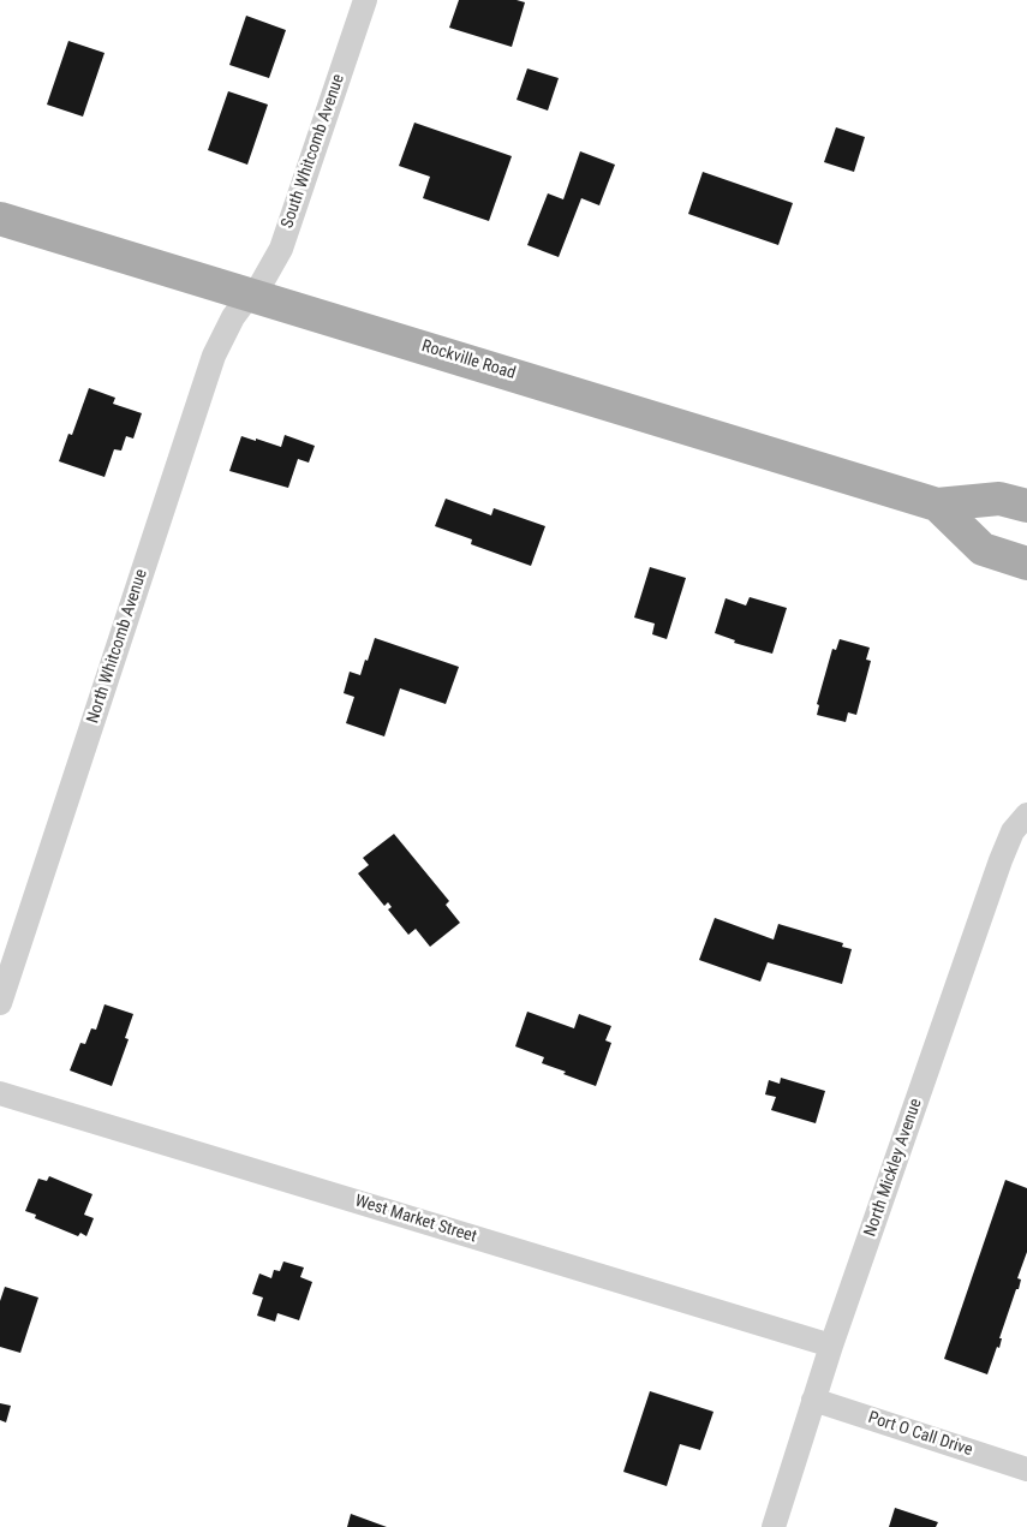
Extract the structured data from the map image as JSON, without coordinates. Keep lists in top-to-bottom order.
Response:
{
  "streets": {
    "main road": ["Rockville Road"],
    "street": [
      "South Whitcomb Avenue",
      "North Whitcomb Avenue",
      "North Mickley Avenue",
      "West Market Street",
      "Port O Call Drive"
    ]
  },
  "crossings": [
    ["South Whitcomb Avenue", "Rockville Road"],
    ["South Whitcomb Avenue", "North Whitcomb Avenue"],
    ["Rockville Road", "North Whitcomb Avenue"],
    ["North Mickley Avenue", "West Market Street"],
    ["North Mickley Avenue", "Port O Call Drive"]
  ]
}
